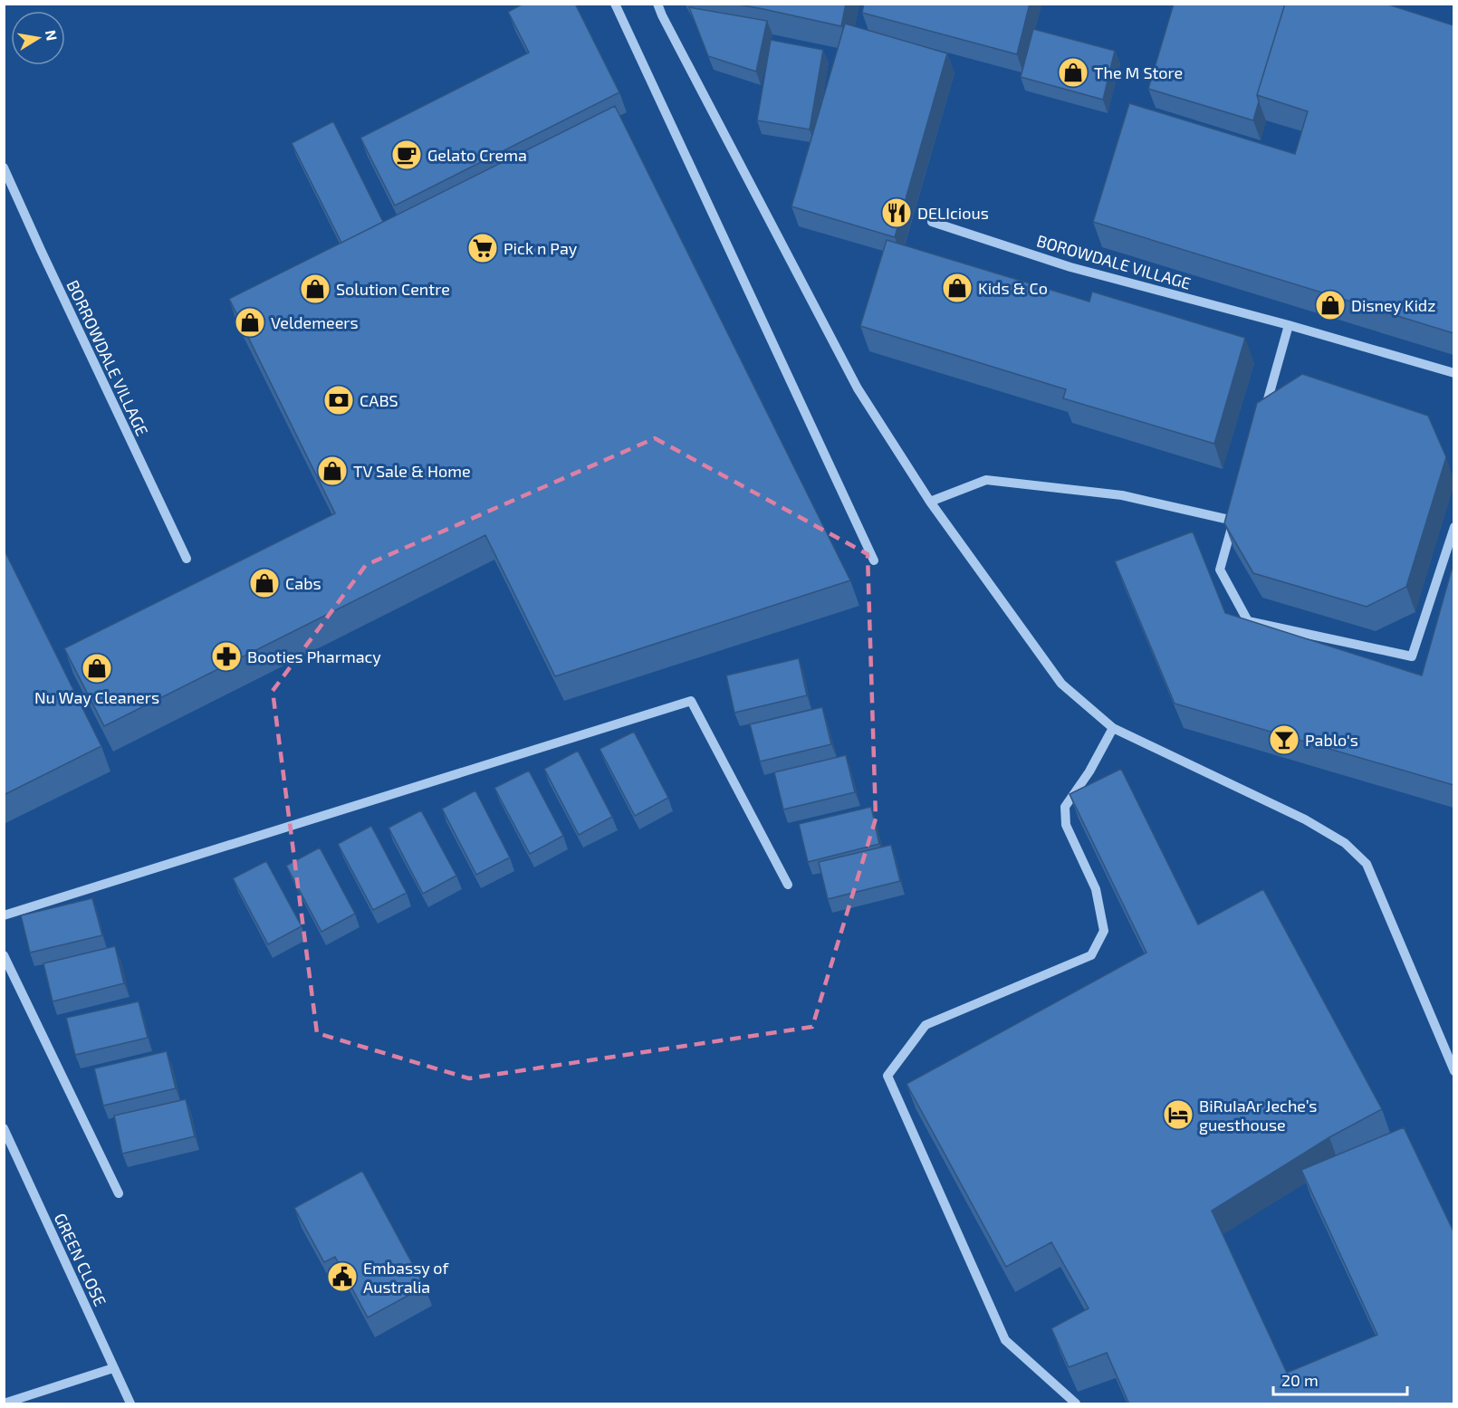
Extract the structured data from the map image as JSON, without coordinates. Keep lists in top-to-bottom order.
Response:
{
  "streets": {
    "street": ["BOROWDALE VILLAGE", "BORROWDALE VILLAGE", "GREEN CLOSE"]
  },
  "places": {
    "shop": [
      "The M Store",
      "Kids & Co",
      "Solution Centre",
      "Disney Kidz",
      "Veldemeers",
      "TV Sale & Home",
      "Cabs",
      "Nu Way Cleaners"
    ],
    "cafe": ["Gelato Crema"],
    "restaurant": ["DELIcious"],
    "supermarket": ["Pick n Pay"],
    "bank": ["CABS"],
    "pharmacy": ["Booties Pharmacy"],
    "bar": ["Pablo's"],
    "hotel": ["BiRuIaAr Jeche’s guesthouse"],
    "public building": ["Embassy of Australia"]
  },
  "scale_bar": "20 m",
  "north": "right"
}
